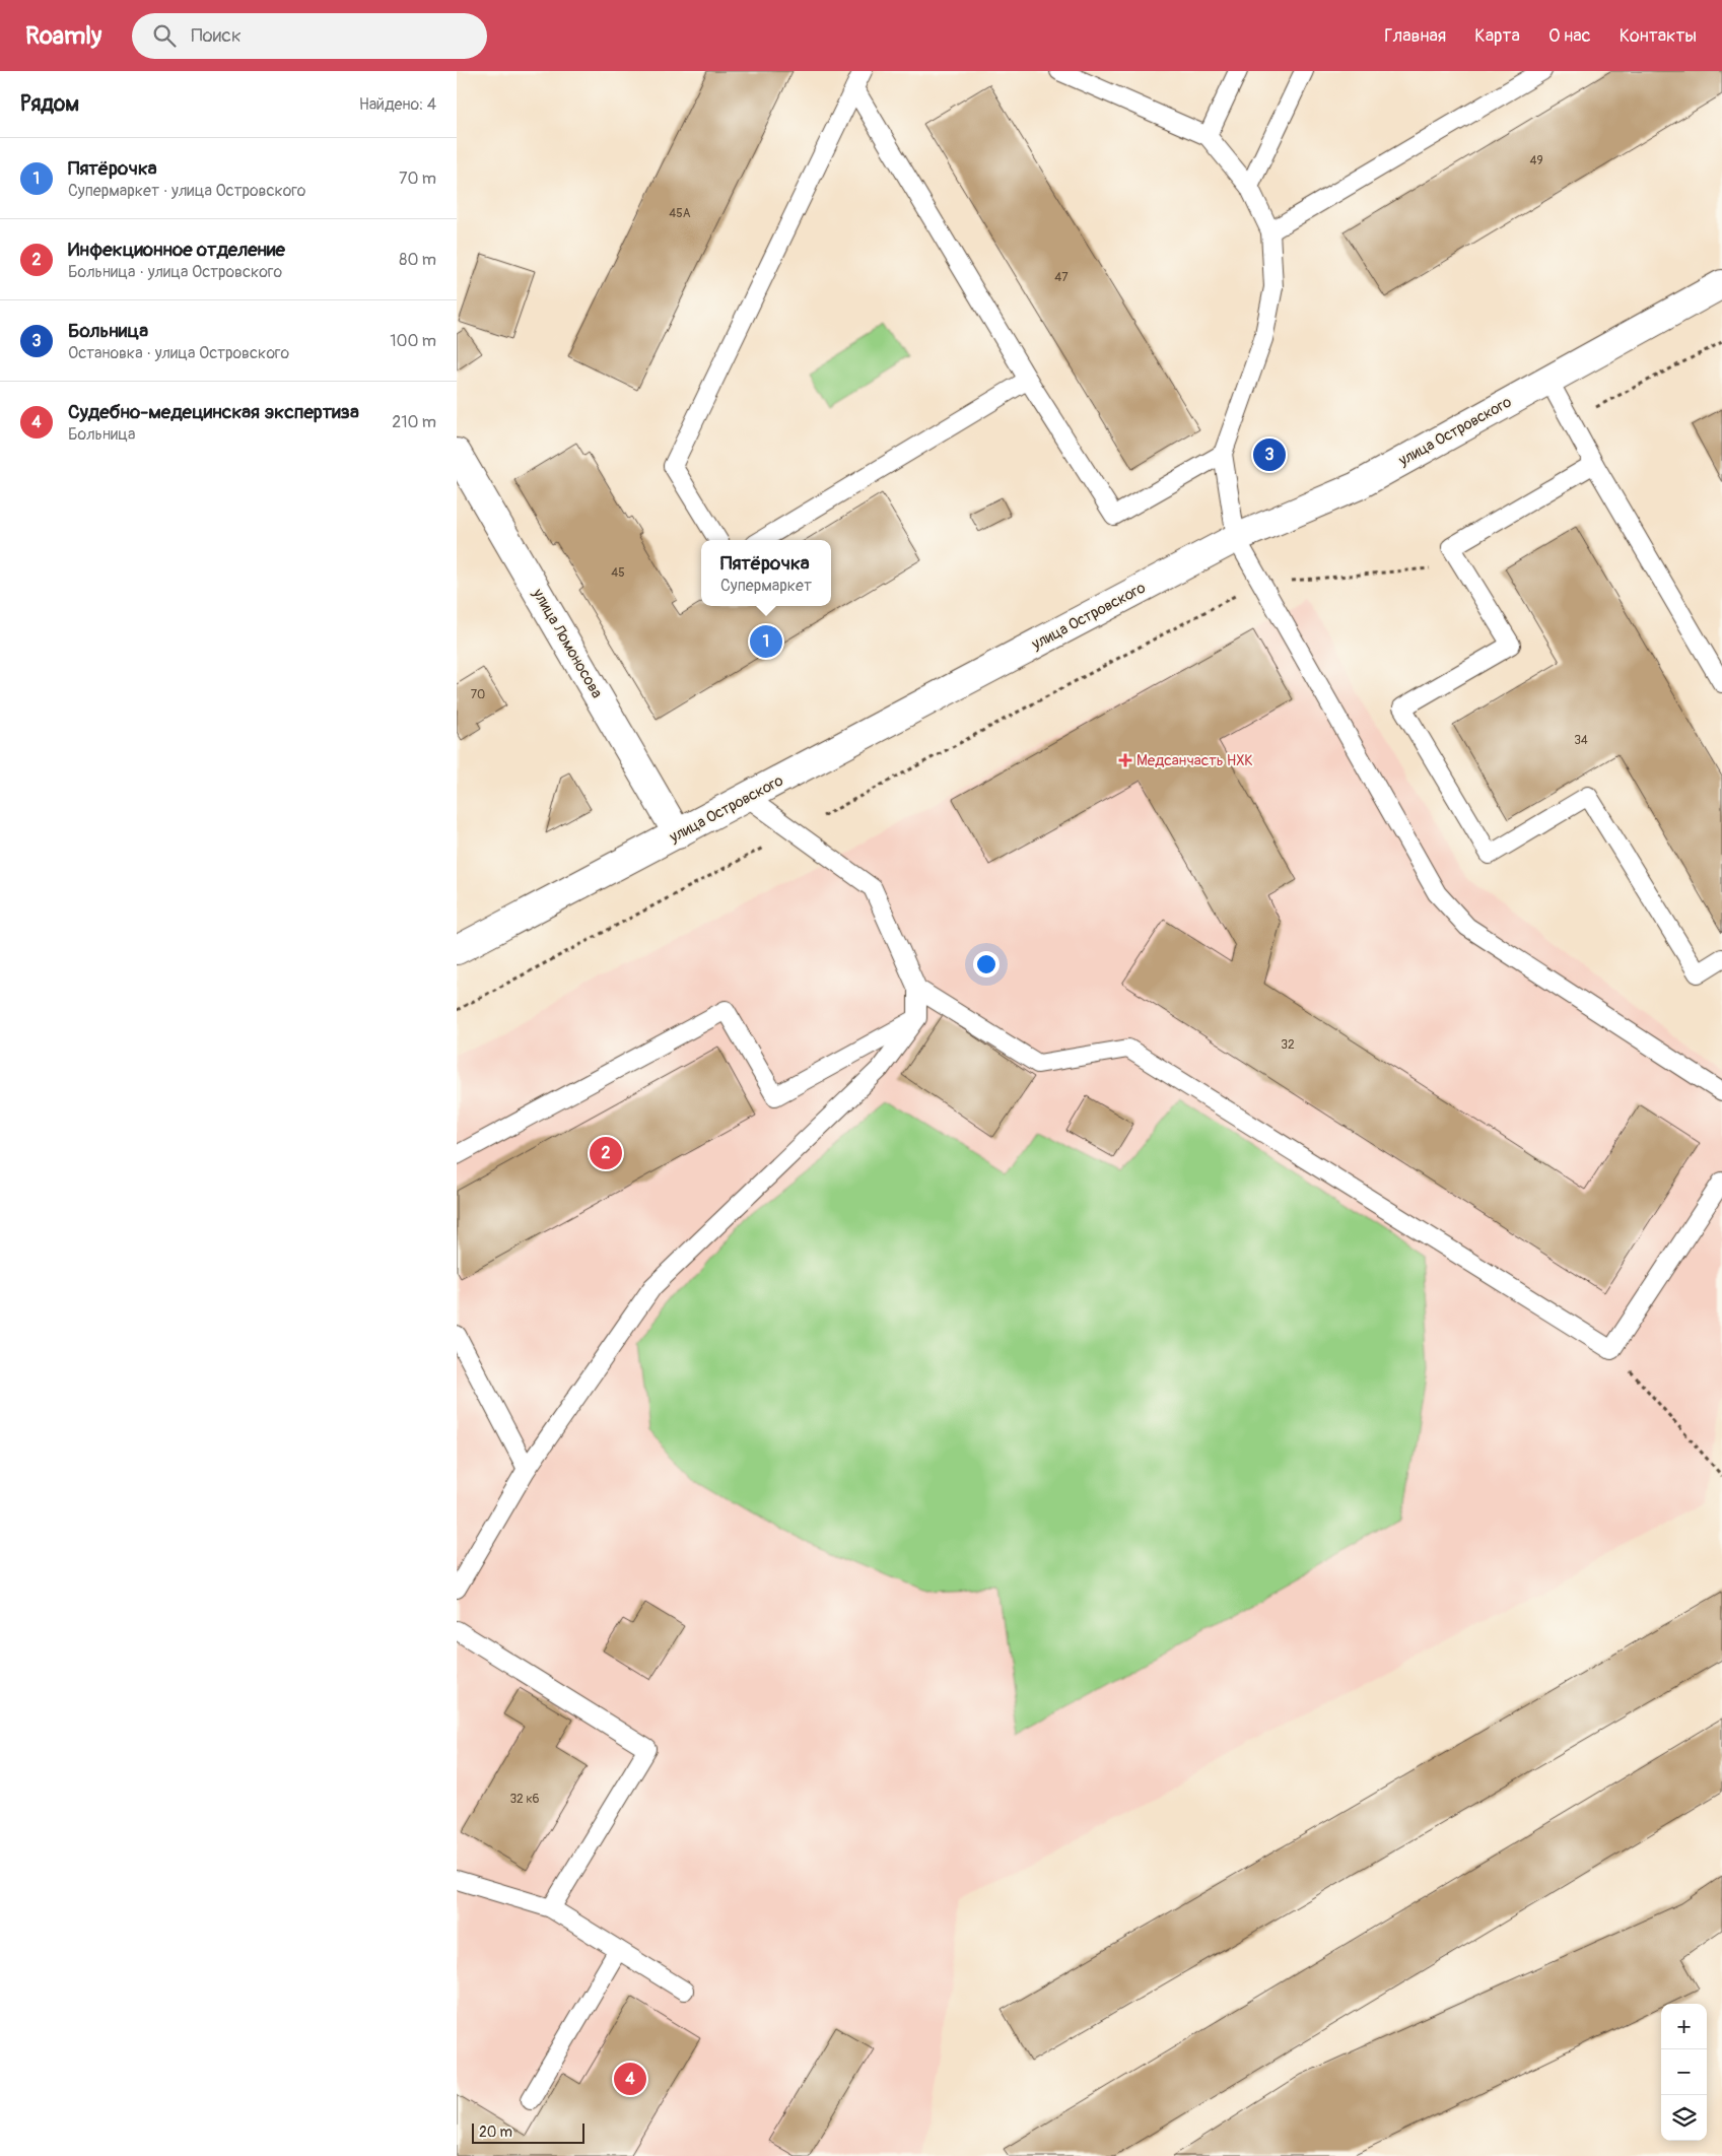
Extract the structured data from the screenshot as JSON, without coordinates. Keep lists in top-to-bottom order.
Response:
{
  "streets": {
    "street": ["улица Островского", "улица Ломоносова"]
  },
  "crossings": [
    ["улица Островского", "улица Ломоносова"]
  ],
  "places": {
    "health": ["Медсанчасть НХК"]
  },
  "house_numbers": [
    "49",
    "45А",
    "47",
    "45",
    "70",
    "34",
    "32",
    "32 к6"
  ],
  "scale_bar": "20 m",
  "page": {
    "header": "Roamly",
    "search": "Поиск",
    "nav": [
      "Главная",
      "Карта",
      "О нас",
      "Контакты"
    ],
    "heading": ["Рядом", "Найдено: 4"],
    "list": [
      {
        "mark": "1",
        "name": "Пятёрочка",
        "note": "Супермаркет · улица Островского",
        "value": "70 m"
      },
      {
        "mark": "2",
        "name": "Инфекционное отделение",
        "note": "Больница · улица Островского",
        "value": "80 m"
      },
      {
        "mark": "3",
        "name": "Больница",
        "note": "Остановка · улица Островского",
        "value": "100 m"
      },
      {
        "mark": "4",
        "name": "Судебно-медецинская экспертиза",
        "note": "Больница",
        "value": "210 m"
      }
    ],
    "pins": [
      "3",
      "1",
      "2",
      "4"
    ],
    "popup": ["Пятёрочка", "Супермаркет"],
    "map_buttons": ["+", "−"],
    "scale": "20 m"
  }
}
